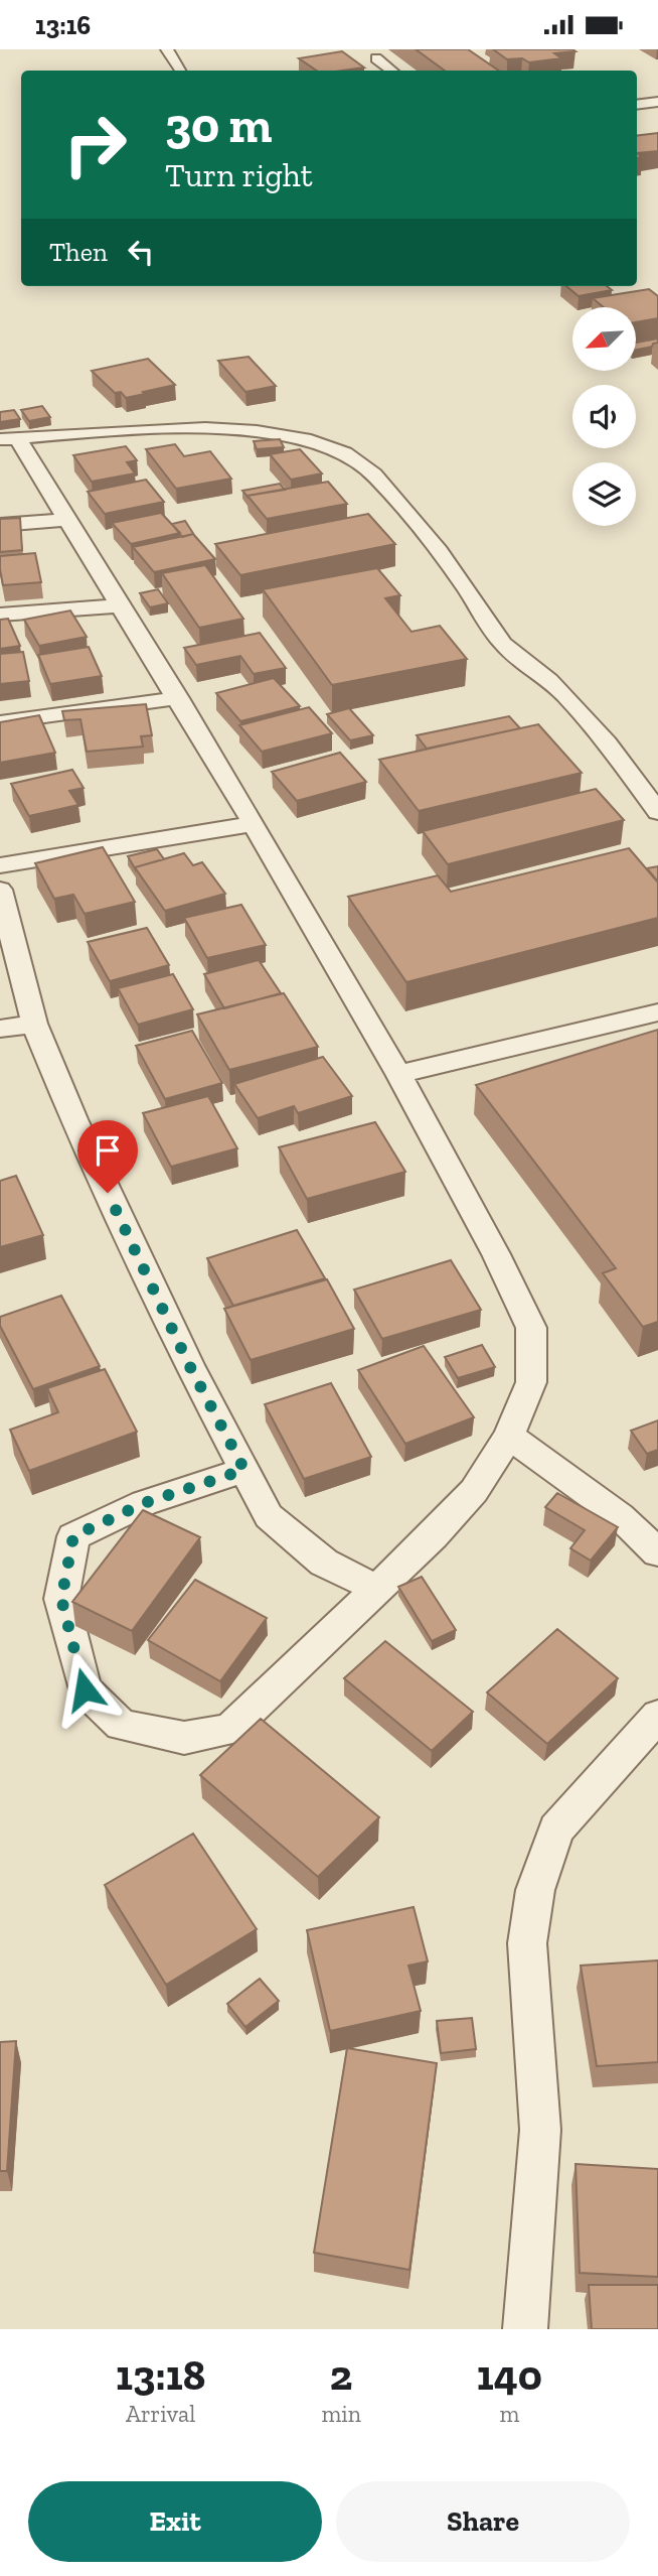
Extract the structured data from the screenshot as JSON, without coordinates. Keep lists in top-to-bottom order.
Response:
{
  "north": "bottom left",
  "page": {
    "status": "13:16",
    "turn": ["30 m", "Turn right"],
    "then": "Then",
    "eta": [
      "13:18",
      "Arrival",
      "2",
      "min",
      "140",
      "m"
    ],
    "buttons": ["Exit", "Share"]
  }
}
